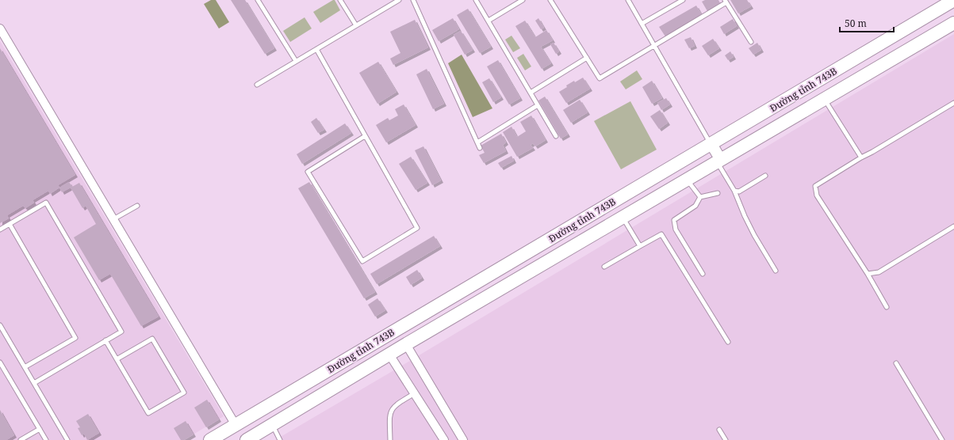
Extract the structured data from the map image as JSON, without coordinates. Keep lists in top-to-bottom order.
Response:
{
  "streets": {
    "main road": ["Đường tỉnh 743B"]
  },
  "scale_bar": "50 m"
}
